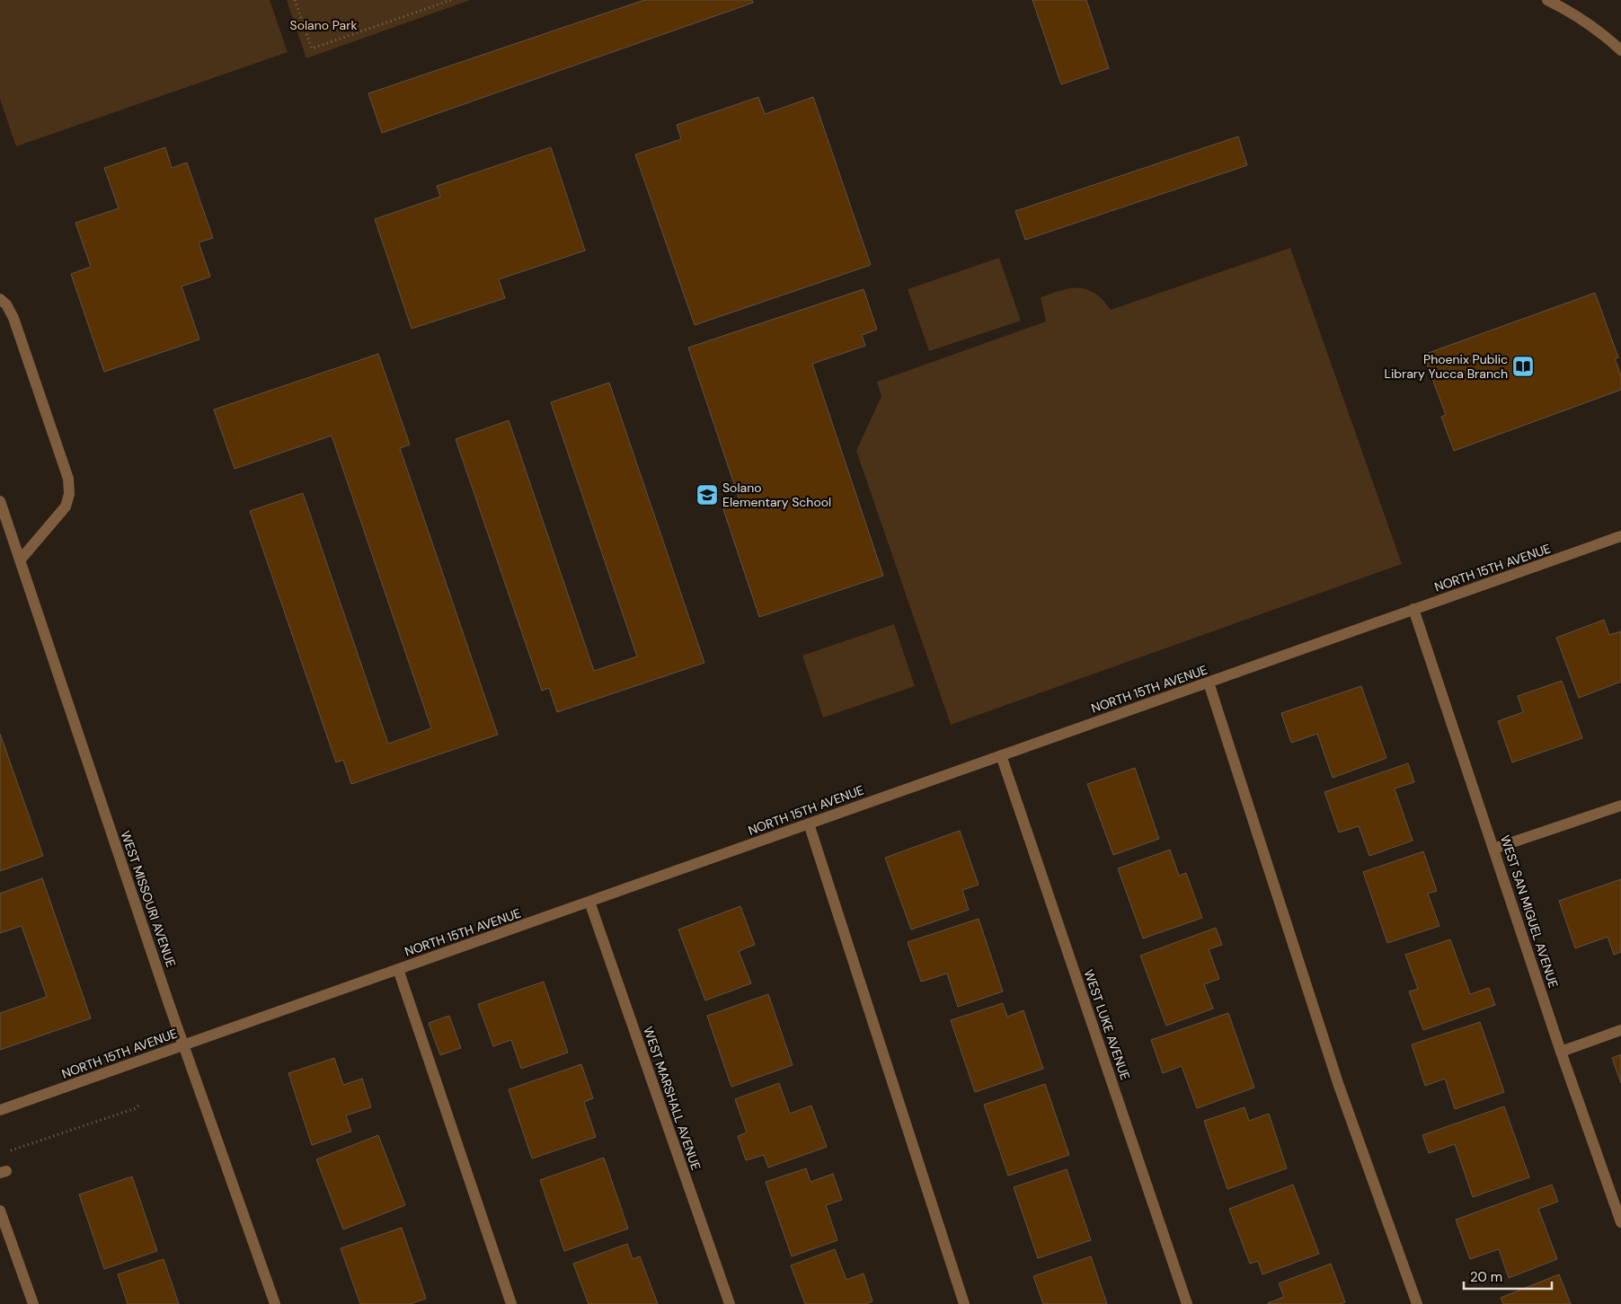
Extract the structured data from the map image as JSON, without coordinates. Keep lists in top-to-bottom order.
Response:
{
  "streets": {
    "street": [
      "NORTH 15TH AVENUE",
      "WEST MISSOURI AVENUE",
      "WEST SAN MIGUEL AVENUE",
      "WEST LUKE AVENUE",
      "WEST MARSHALL AVENUE"
    ]
  },
  "crossings": [
    ["NORTH 15TH AVENUE", "WEST MISSOURI AVENUE"],
    ["NORTH 15TH AVENUE", "WEST SAN MIGUEL AVENUE"],
    ["NORTH 15TH AVENUE", "WEST LUKE AVENUE"],
    ["NORTH 15TH AVENUE", "WEST MARSHALL AVENUE"]
  ],
  "parks": ["Solano Park"],
  "places": {
    "library": ["Phoenix Public Library Yucca Branch"],
    "school or university": ["Solano Elementary School"]
  },
  "scale_bar": "20 m"
}
